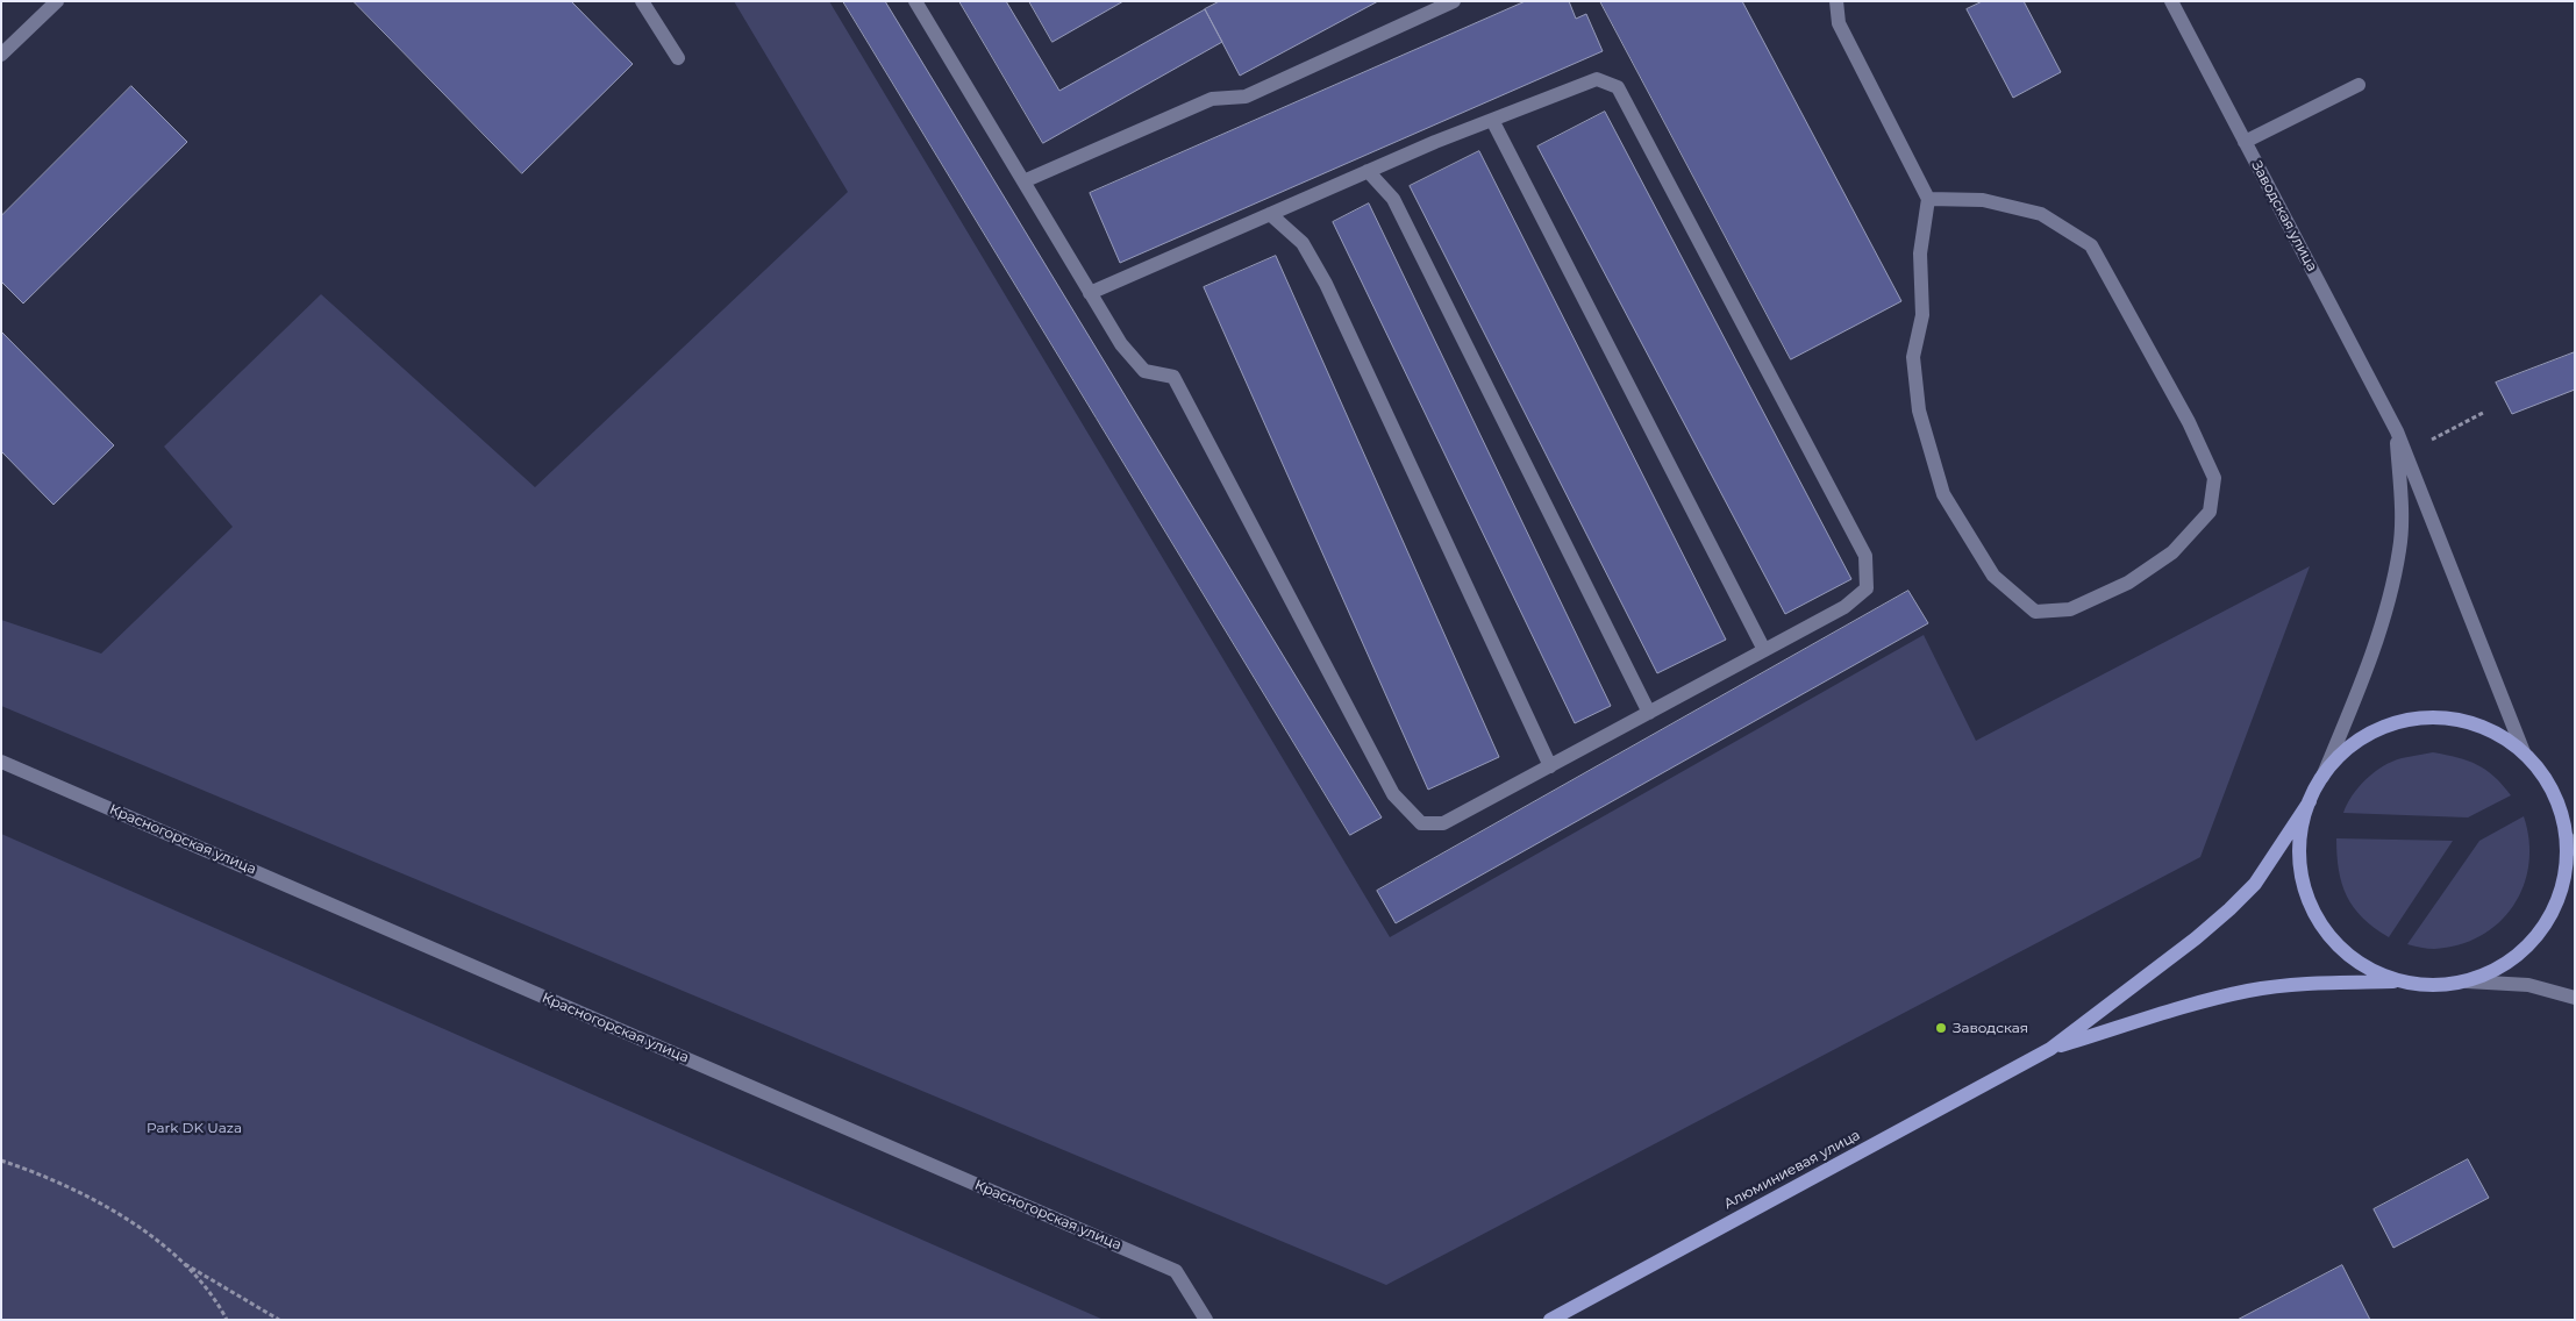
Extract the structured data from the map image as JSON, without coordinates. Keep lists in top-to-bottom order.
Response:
{
  "streets": {
    "main road": ["Алюминиевая улица"],
    "street": ["Заводская улица", "Красногорская улица"]
  },
  "parks": ["Park DK Uaza"],
  "places": ["Заводская"]
}
